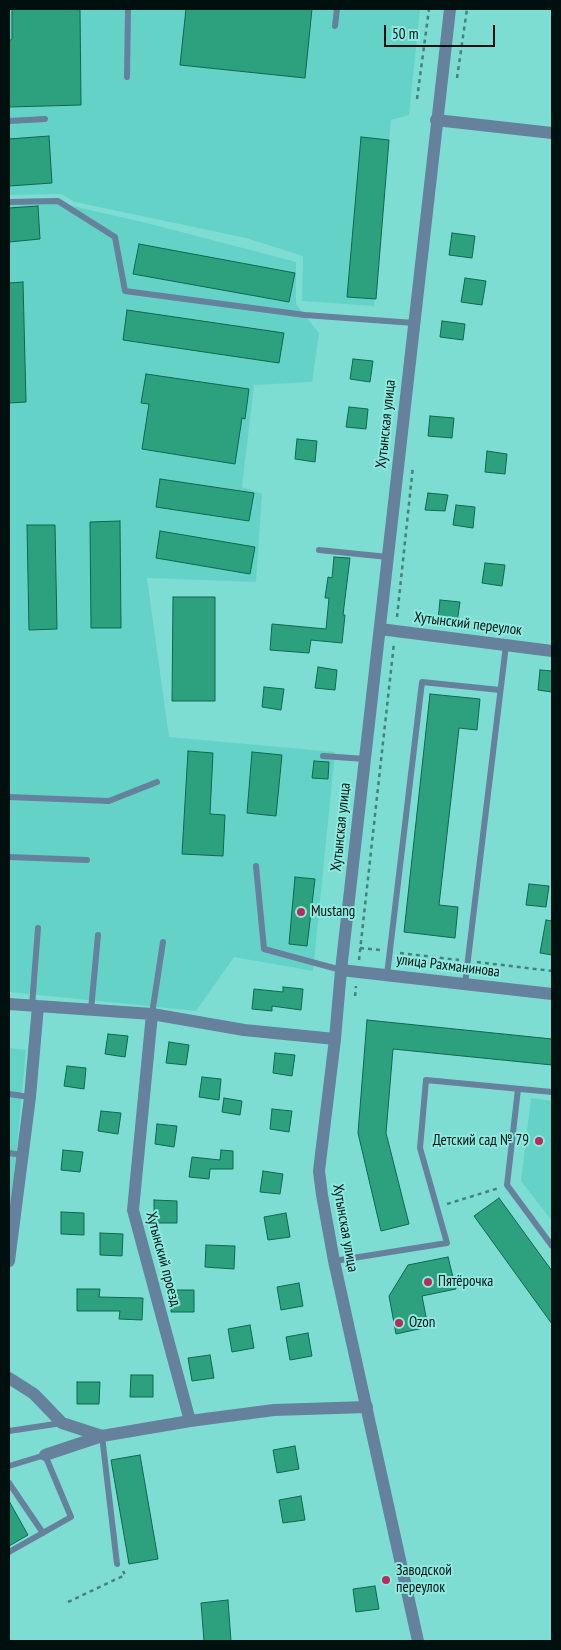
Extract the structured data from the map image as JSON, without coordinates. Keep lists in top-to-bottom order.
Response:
{
  "streets": {
    "street": [
      "Хутынская улица",
      "Хутынский переулок",
      "улица Рахманинова",
      "Хутынский проезд"
    ]
  },
  "crossings": [
    ["Хутынская улица", "Хутынский переулок"],
    ["Хутынская улица", "улица Рахманинова"]
  ],
  "places": [
    "Mustang",
    "Детский сад № 79",
    "Пятёрочка",
    "Ozon",
    "Заводской переулок"
  ],
  "scale_bar": "50 m"
}
